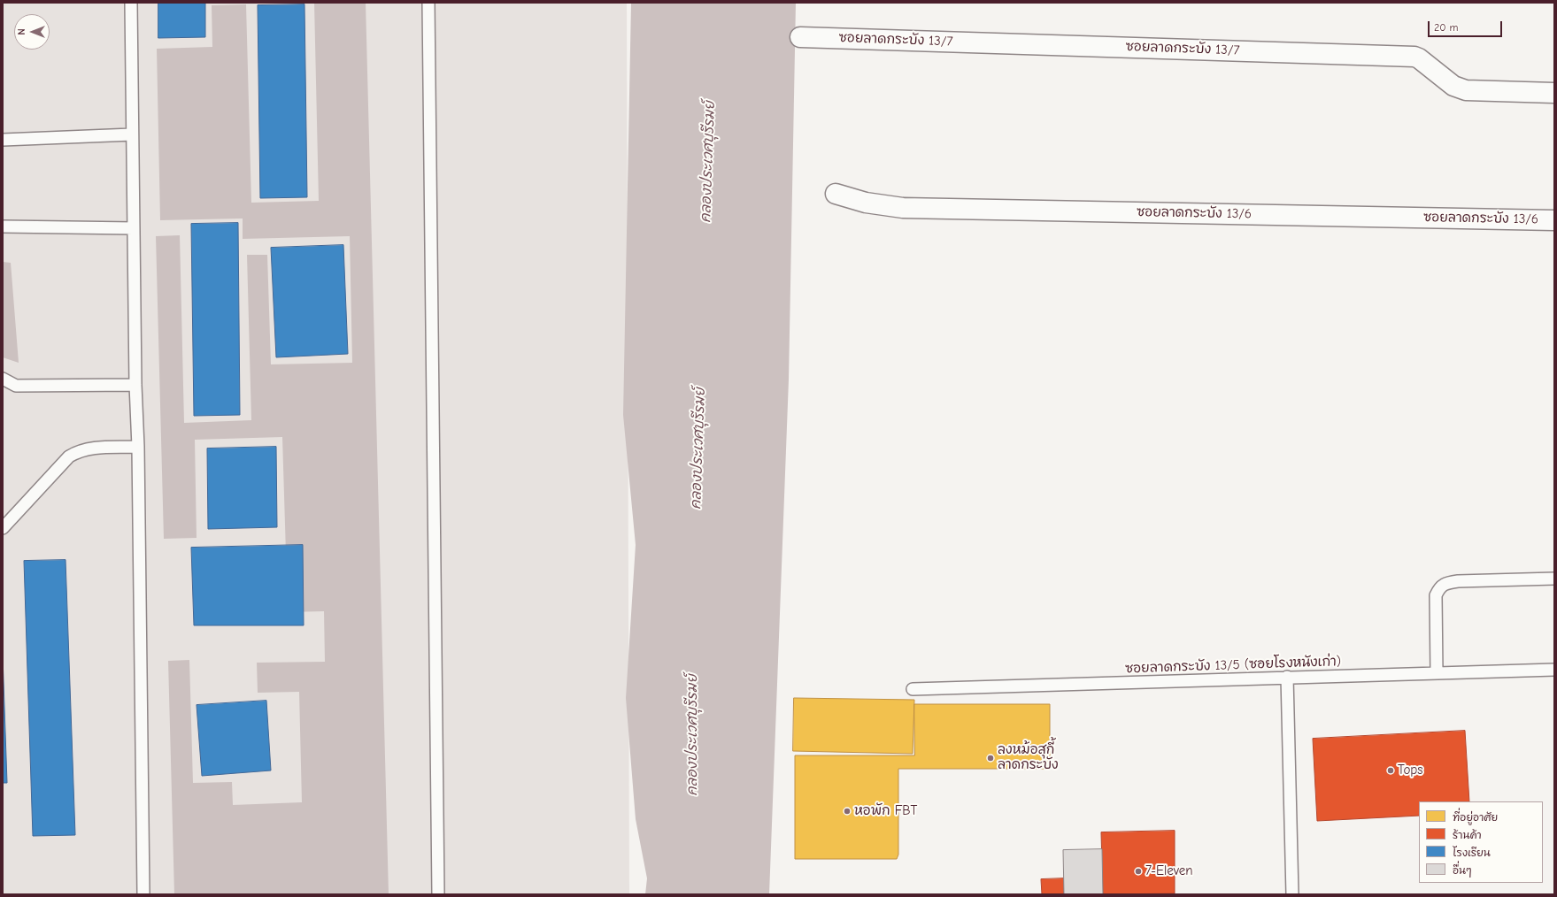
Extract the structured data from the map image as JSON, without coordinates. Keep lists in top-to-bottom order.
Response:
{
  "streets": {
    "street": ["ซอยลาดกระบัง 13/7", "ซอยลาดกระบัง 13/6"],
    "lane": ["ซอยลาดกระบัง 13/5 (ซอยโรงหนังเก่า)"]
  },
  "water": ["คลองประเวศบุรีรมย์"],
  "places": [
    "ลงหม้อสุกี้ ลาดกระบัง",
    "Tops",
    "หอพัก FBT",
    "7-Eleven"
  ],
  "legend": [
    "ที่อยู่อาศัย",
    "ร้านค้า",
    "โรงเรียน",
    "อื่นๆ"
  ],
  "scale_bar": "20 m",
  "north": "left"
}
